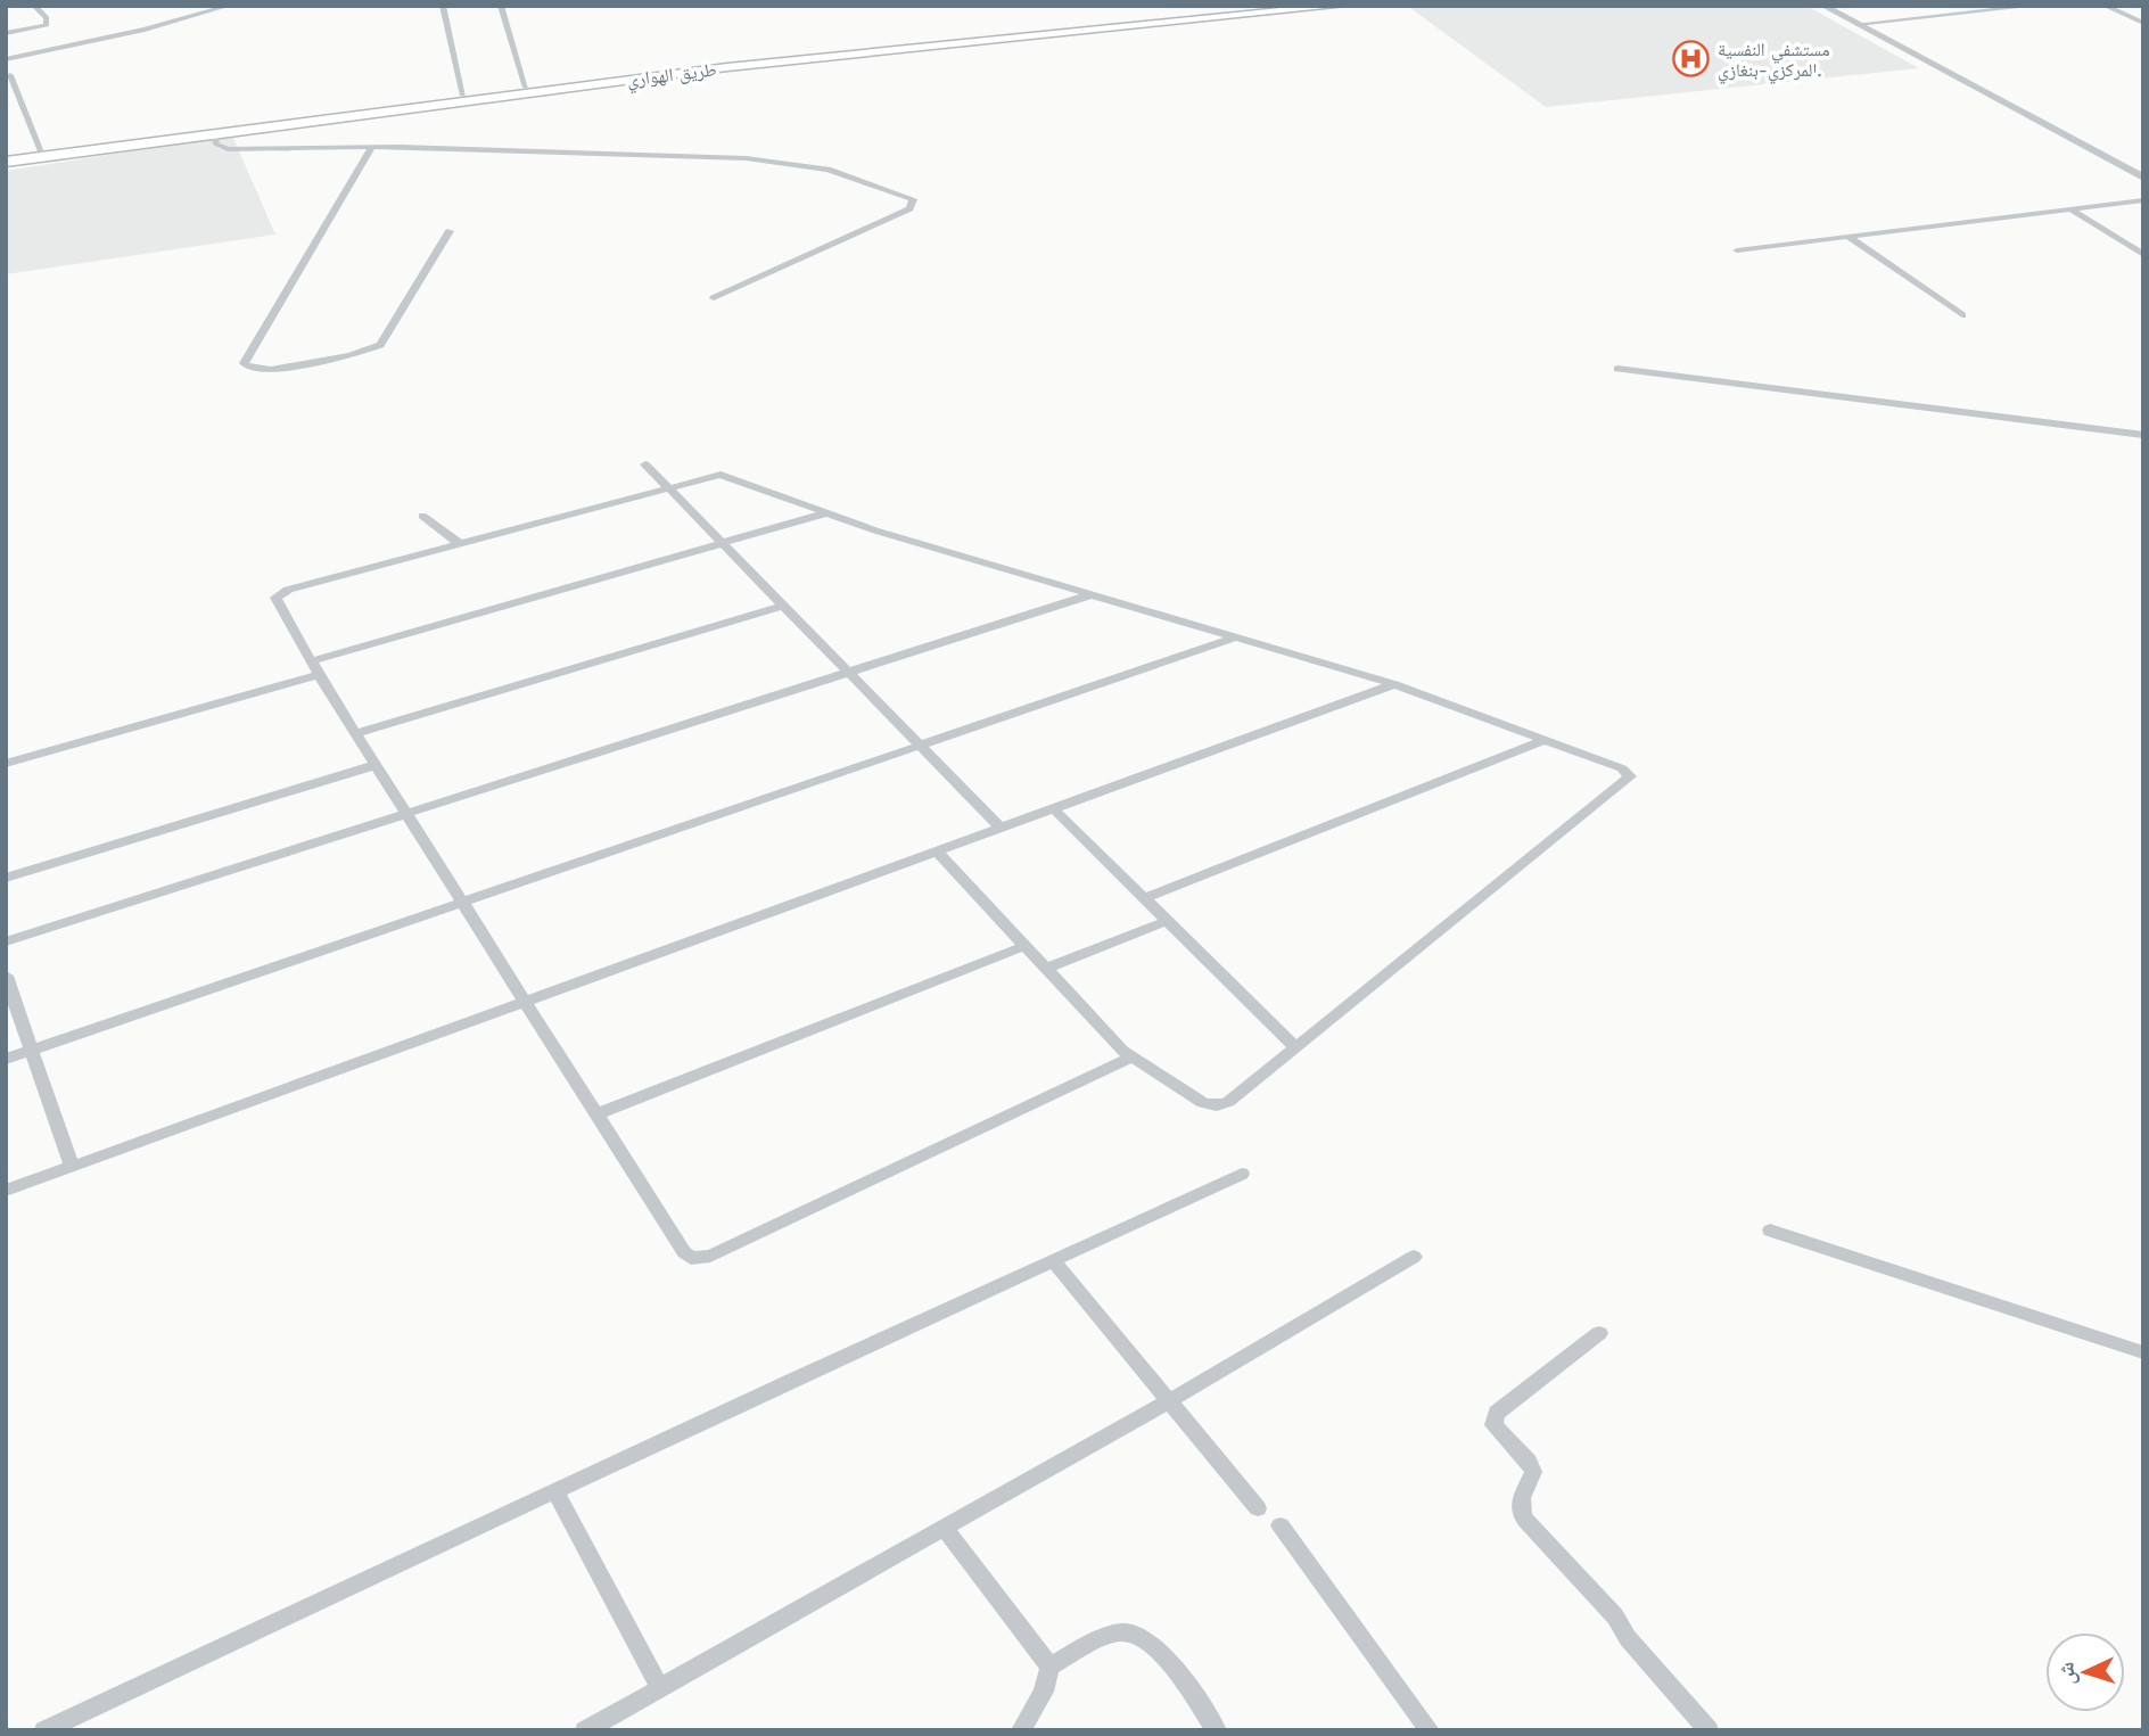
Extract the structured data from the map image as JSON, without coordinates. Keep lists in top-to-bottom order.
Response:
{
  "streets": {
    "highway": ["طريق الهواري"]
  },
  "places": {
    "hospital": ["مستشفي النفسية المركزي-بنغازي."]
  },
  "north": "left"
}
